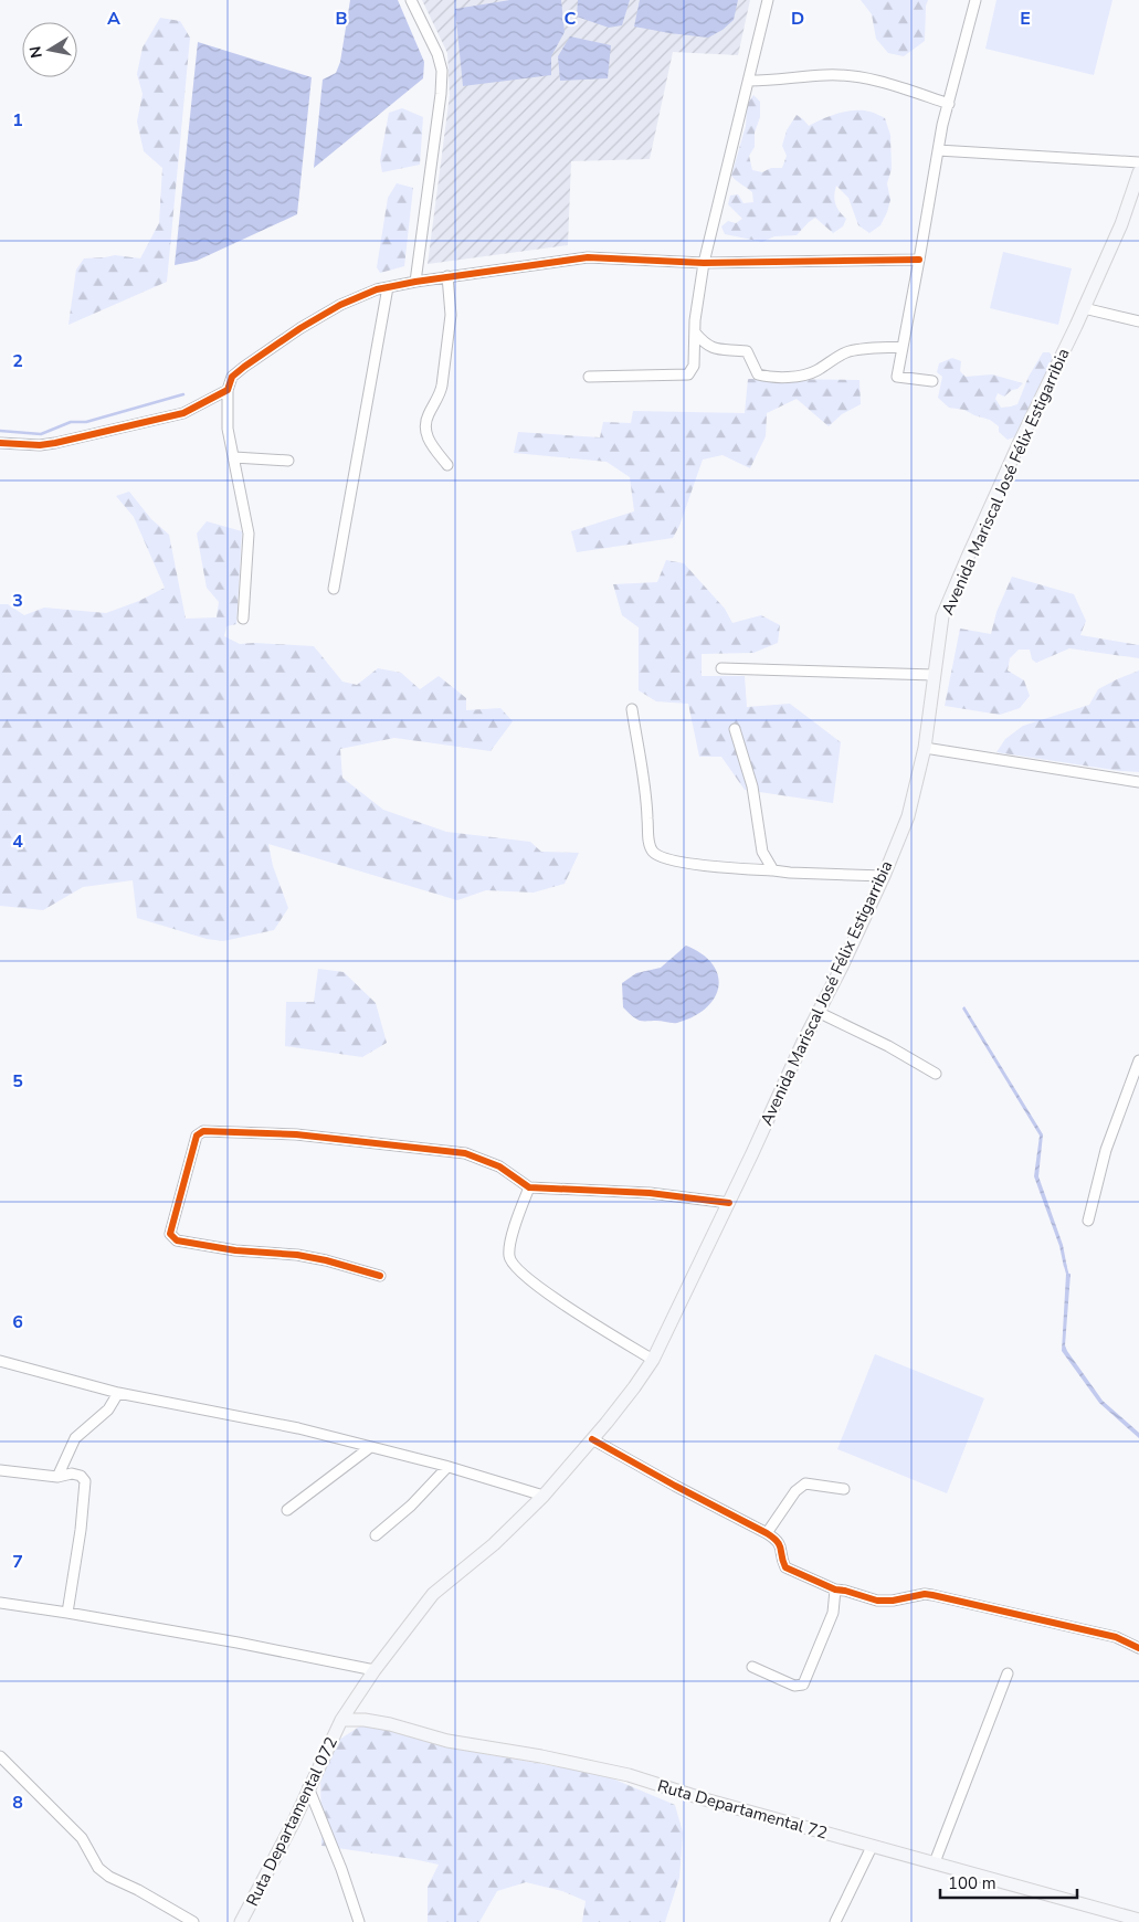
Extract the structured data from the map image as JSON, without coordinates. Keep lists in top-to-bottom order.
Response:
{
  "streets": {
    "main road": ["Avenida Mariscal José Félix Estigarribia", "Ruta Departamental 72", "Ruta Departamental 072"]
  },
  "crossings": [
    ["Avenida Mariscal José Félix Estigarribia", "Ruta Departamental 72"],
    ["Avenida Mariscal José Félix Estigarribia", "Ruta Departamental 072"],
    ["Ruta Departamental 72", "Ruta Departamental 072"]
  ],
  "scale_bar": "100 m",
  "north": "left",
  "grid": {
    "columns": [
      "A",
      "B",
      "C",
      "D",
      "E"
    ],
    "rows": [
      "1",
      "2",
      "3",
      "4",
      "5",
      "6",
      "7",
      "8"
    ]
  }
}
